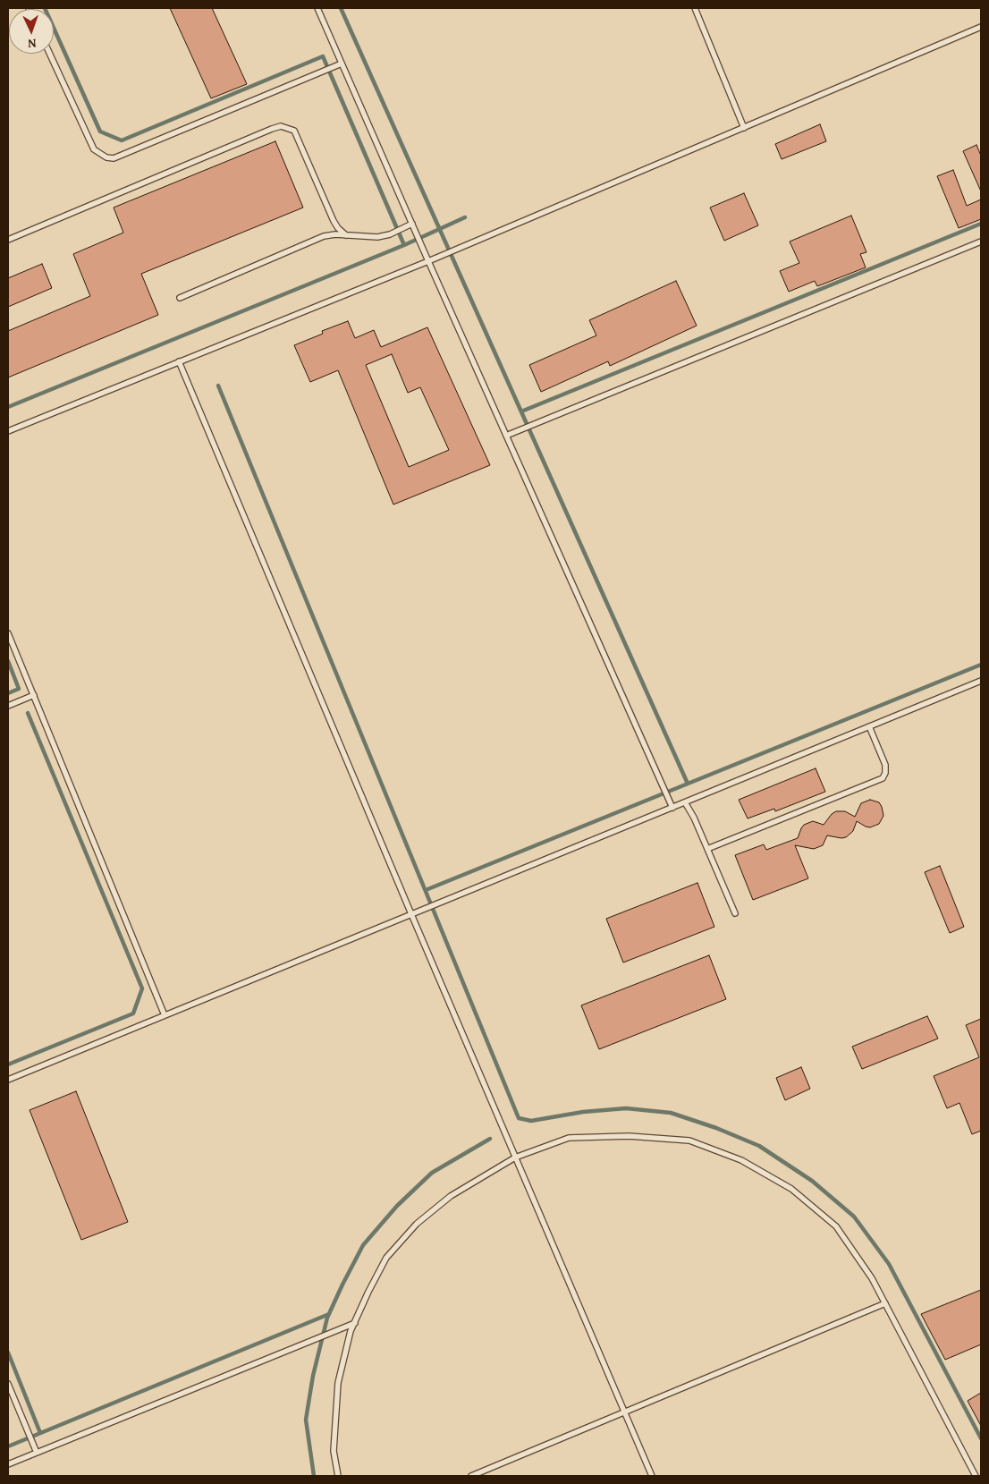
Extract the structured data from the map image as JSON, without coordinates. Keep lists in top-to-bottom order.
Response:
{
  "north": "bottom"
}
